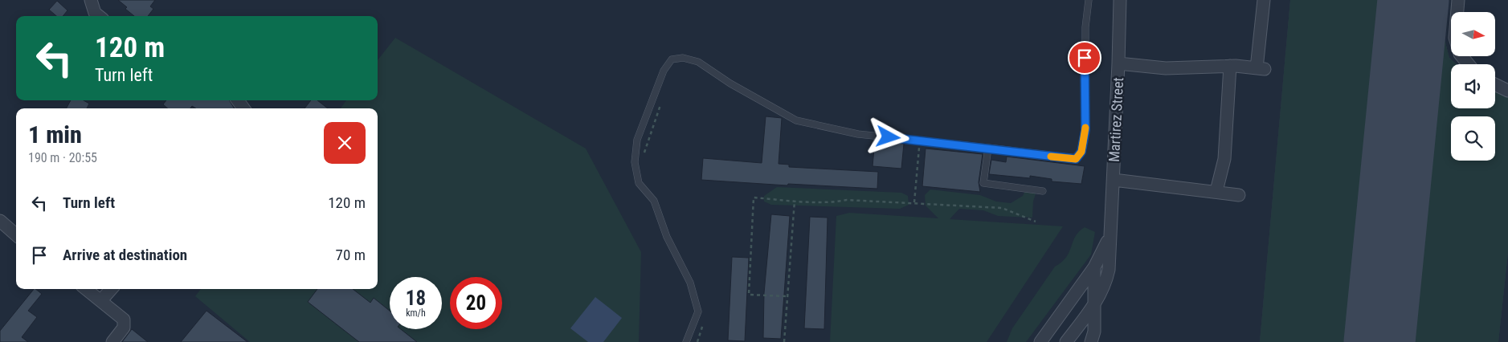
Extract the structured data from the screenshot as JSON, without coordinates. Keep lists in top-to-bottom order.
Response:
{
  "streets": {
    "street": ["Martirez Street"]
  },
  "north": "right",
  "page": {
    "turn": ["120 m", "Turn left"],
    "heading": ["1 min", "190 m · 20:55"],
    "list": [
      {
        "name": "Turn left",
        "value": "120 m"
      },
      {
        "name": "Arrive at destination",
        "value": "70 m"
      }
    ],
    "speed": "18 km/h",
    "limit": "20"
  }
}
